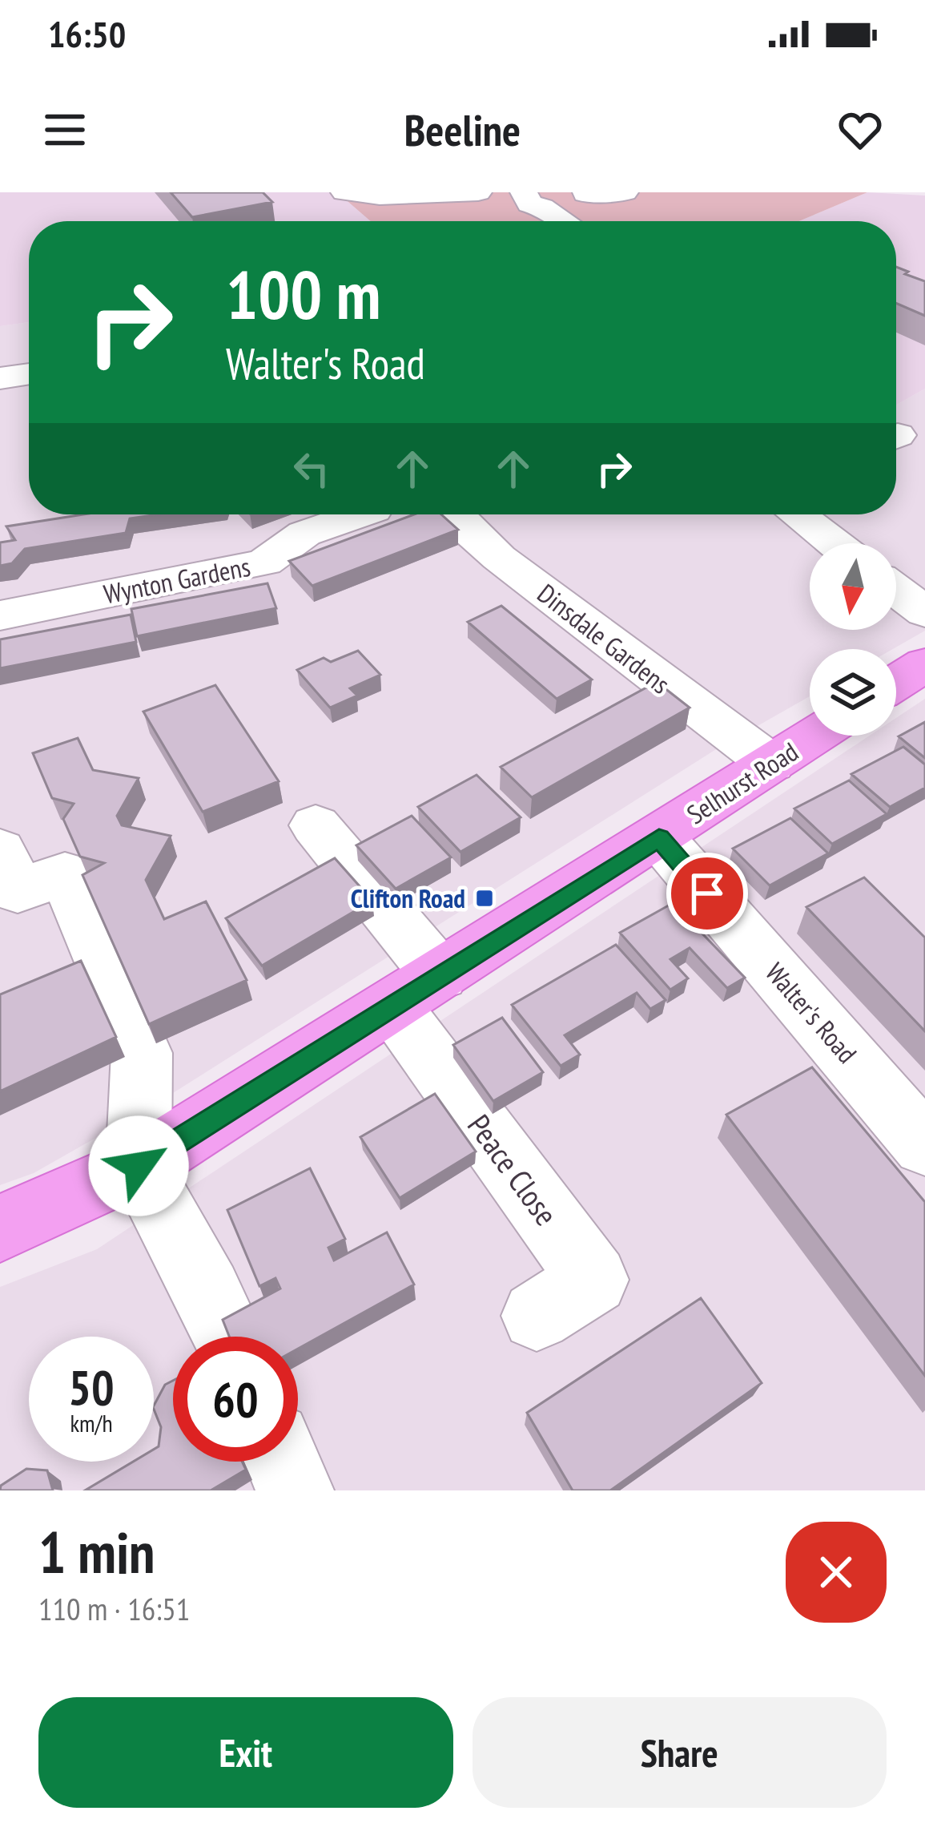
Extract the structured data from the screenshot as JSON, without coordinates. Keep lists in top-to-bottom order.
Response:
{
  "streets": {
    "main road": ["Selhurst Road"],
    "street": [
      "Wynton Gardens",
      "Dinsdale Gardens",
      "Walter's Road",
      "Peace Close"
    ]
  },
  "crossings": [
    ["Dinsdale Gardens", "Selhurst Road"],
    ["Selhurst Road", "Walter's Road"],
    ["Selhurst Road", "Peace Close"]
  ],
  "places": {
    "transit": ["Clifton Road"]
  },
  "north": "bottom",
  "page": {
    "status": "16:50",
    "header": "Beeline",
    "turn": ["100 m", "Walter's Road"],
    "speed": "50 km/h",
    "limit": "60",
    "heading": ["1 min", "110 m · 16:51"],
    "buttons": ["Exit", "Share"]
  }
}
